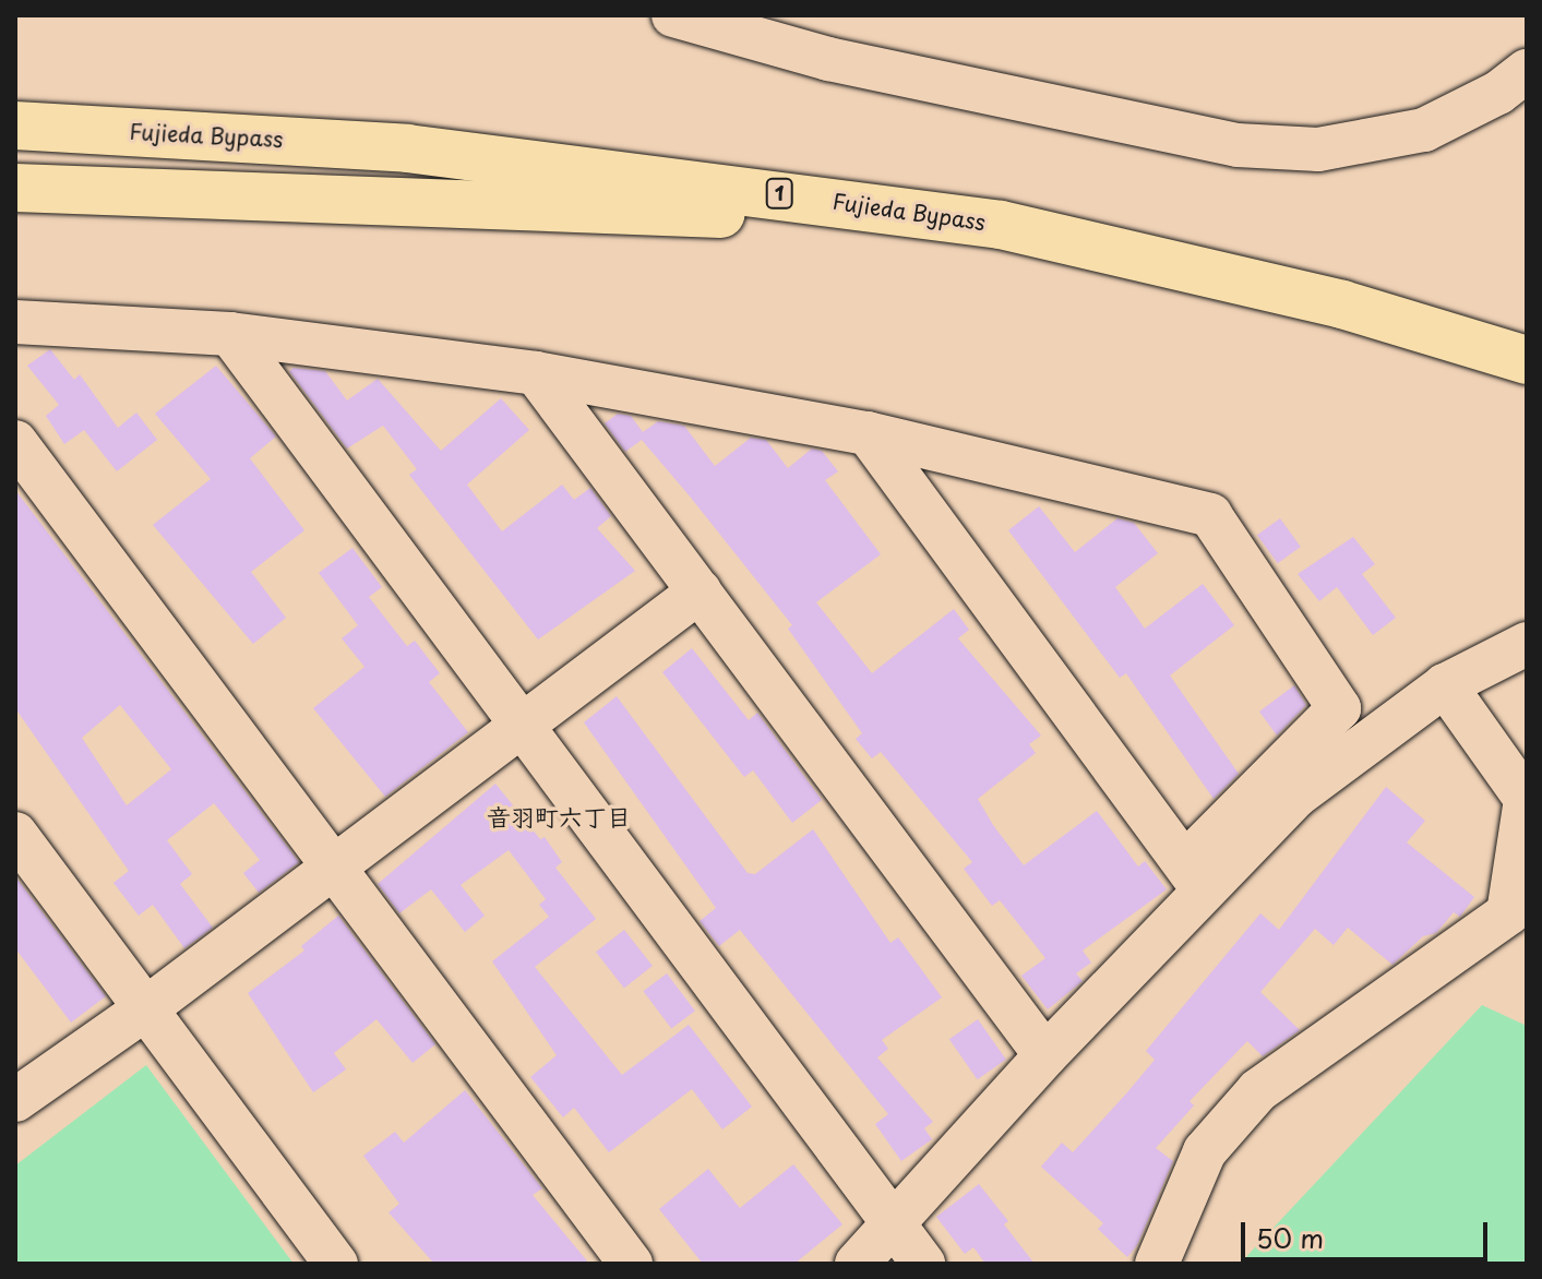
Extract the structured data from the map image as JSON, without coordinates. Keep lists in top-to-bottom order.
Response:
{
  "streets": {
    "highway": ["Fujieda Bypass", "1"]
  },
  "districts": ["音羽町六丁目"],
  "scale_bar": "50 m"
}
